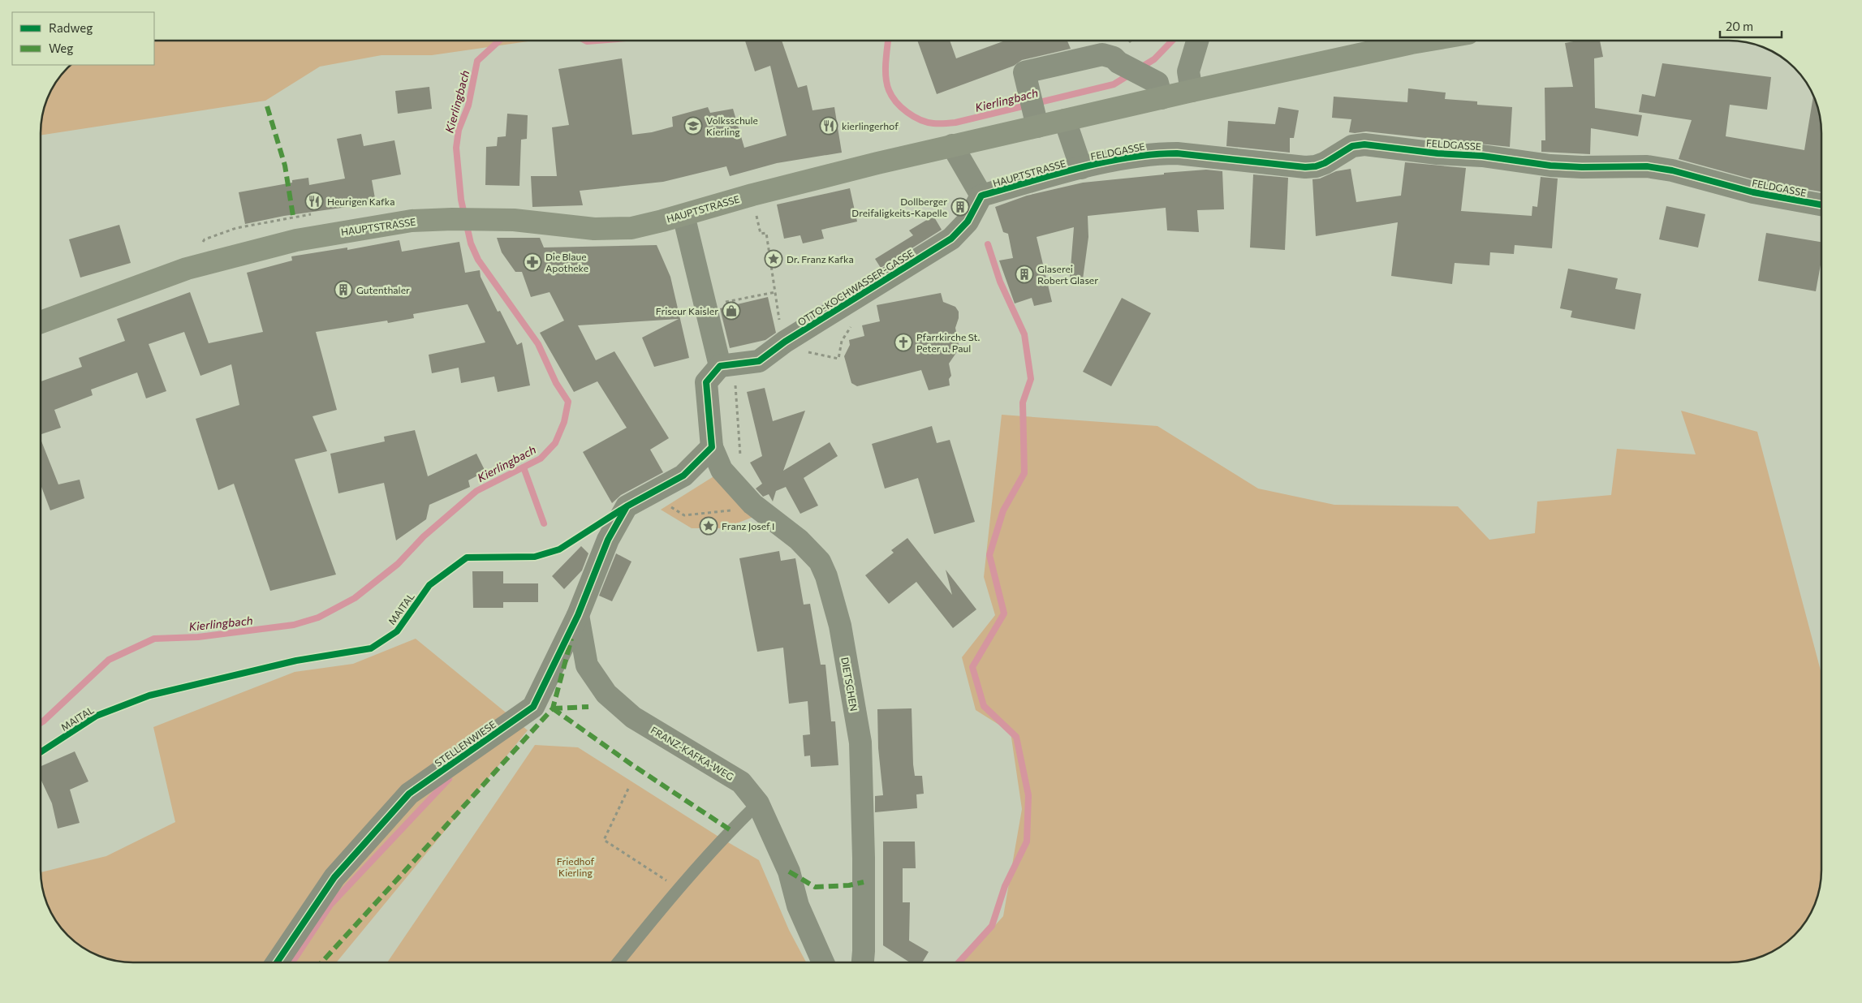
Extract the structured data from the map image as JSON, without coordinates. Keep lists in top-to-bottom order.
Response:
{
  "streets": {
    "main road": ["HAUPTSTRASSE"],
    "street": [
      "FELDGASSE",
      "OTTO-KOCHWASSER-GASSE",
      "DIETSCHEN",
      "STELLENWIESE",
      "FRANZ-KAFKA-WEG"
    ],
    "cycle path": ["MAITAL"]
  },
  "crossings": [
    ["FELDGASSE", "HAUPTSTRASSE"],
    ["HAUPTSTRASSE", "OTTO-KOCHWASSER-GASSE"],
    ["OTTO-KOCHWASSER-GASSE", "DIETSCHEN"],
    ["STELLENWIESE", "FRANZ-KAFKA-WEG"]
  ],
  "water": ["Kierlingbach"],
  "parks": ["Friedhof Kierling"],
  "places": {
    "school or university": ["Volksschule Kierling"],
    "restaurant": ["kierlingerhof", "Heurigen Kafka"],
    "building": ["Dollberger Dreifaligkeits-Kapelle", "Glaserei Robert Glaser", "Gutenthaler"],
    "place": ["Dr. Franz Kafka", "Franz Josef I"],
    "pharmacy": ["Die Blaue Apotheke"],
    "shop": ["Friseur Kaisler"],
    "church": ["Pfarrkirche St. Peter u. Paul"]
  },
  "legend": ["Radweg", "Weg"],
  "scale_bar": "20 m"
}
